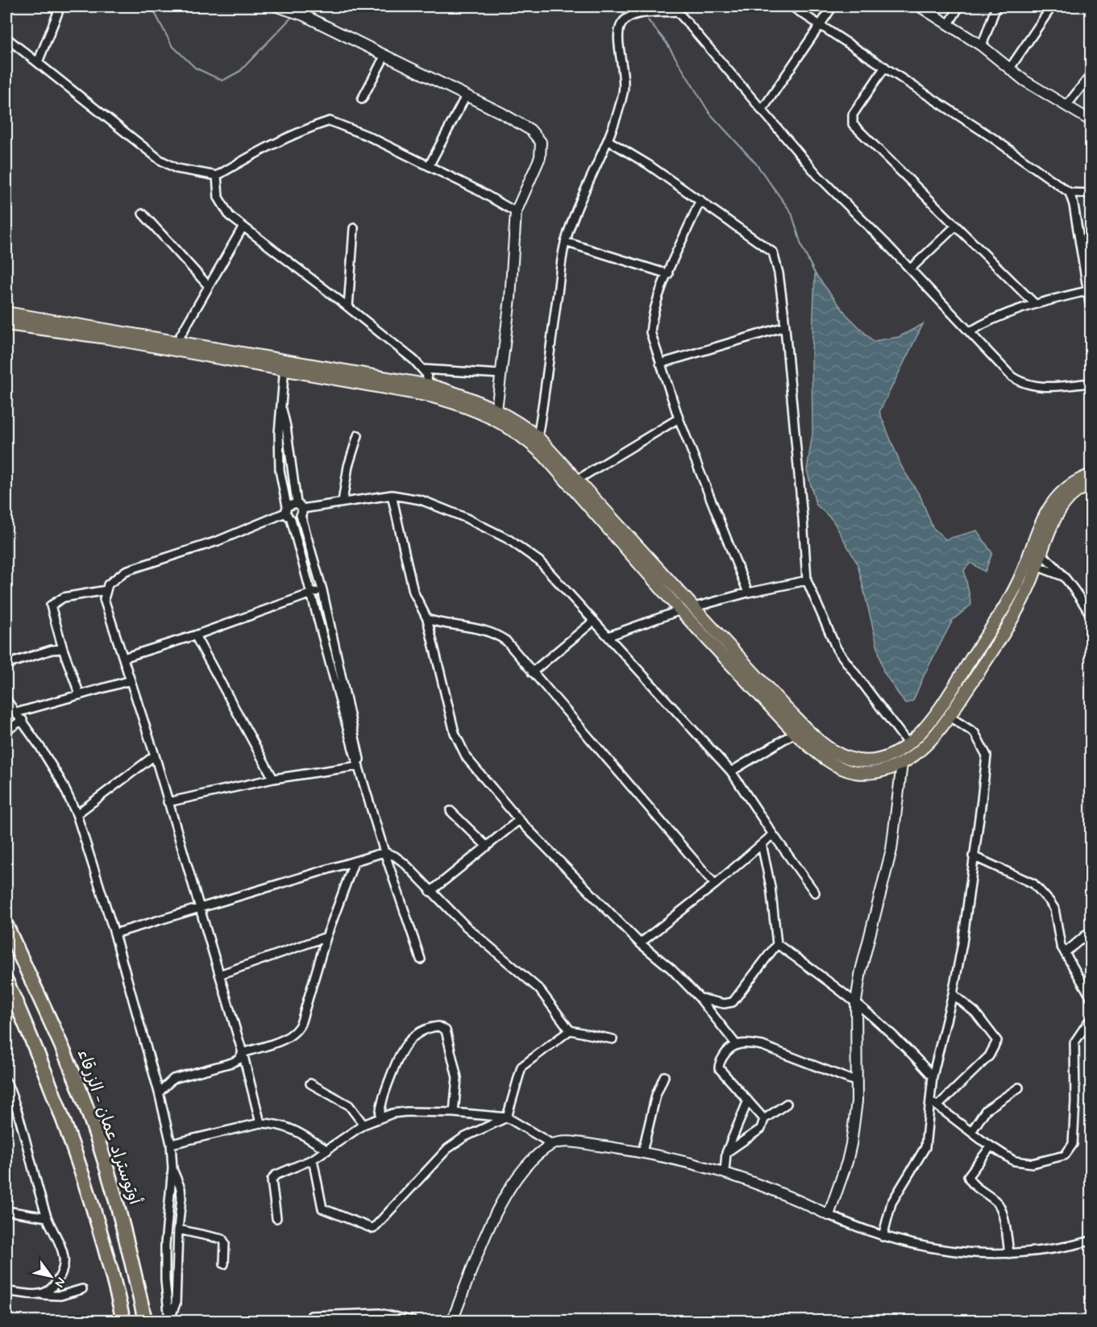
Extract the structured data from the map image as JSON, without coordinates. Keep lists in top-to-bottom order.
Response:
{
  "streets": {
    "highway": ["أوتوستراد عمان - الزرقاء"]
  },
  "north": "bottom right"
}
